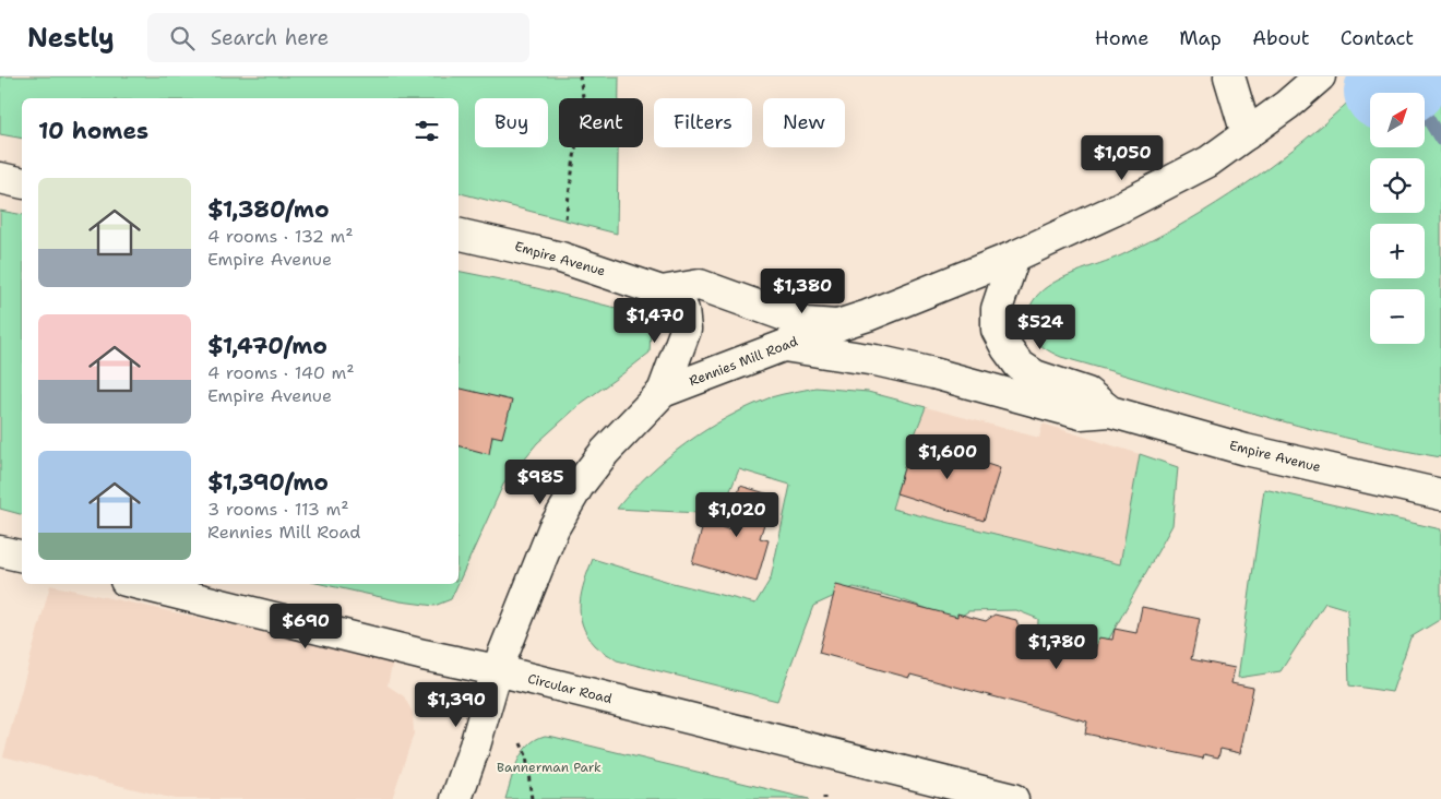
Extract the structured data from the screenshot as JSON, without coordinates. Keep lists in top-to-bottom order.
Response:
{
  "streets": {
    "street": ["Empire Avenue", "Rennies Mill Road", "Circular Road"]
  },
  "crossings": [
    ["Empire Avenue", "Rennies Mill Road"],
    ["Rennies Mill Road", "Circular Road"]
  ],
  "parks": ["Bannerman Park"],
  "north": "top right",
  "page": {
    "header": "Nestly",
    "search": "Search here",
    "nav": [
      "Home",
      "Map",
      "About",
      "Contact"
    ],
    "map_buttons": ["+", "−"],
    "chip": [
      "Buy",
      "Rent",
      "Filters",
      "New"
    ],
    "heading": "10 homes",
    "price": [
      "$1,050",
      "$1,380",
      "$1,470",
      "$524",
      "$1,600",
      "$985",
      "$1,020",
      "$690",
      "$1,780",
      "$1,390"
    ],
    "list": [
      {
        "name": "$1,380/mo",
        "note": "4 rooms · 132 m² · Empire Avenue"
      },
      {
        "name": "$1,470/mo",
        "note": "4 rooms · 140 m² · Empire Avenue"
      },
      {
        "name": "$1,390/mo",
        "note": "3 rooms · 113 m² · Rennies Mill Road"
      }
    ]
  }
}
